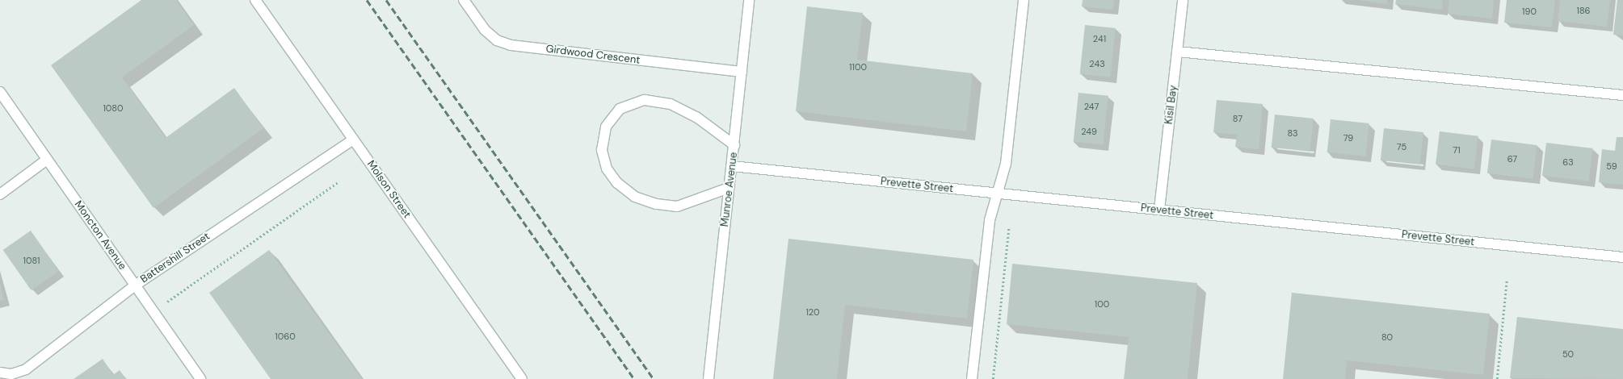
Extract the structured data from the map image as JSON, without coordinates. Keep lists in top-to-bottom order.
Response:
{
  "streets": {
    "street": [
      "Girdwood Crescent",
      "Kisil Bay",
      "Prevette Street",
      "Molson Street",
      "Munroe Avenue",
      "Moncton Avenue",
      "Battershill Street"
    ]
  },
  "crossings": [
    ["Girdwood Crescent", "Munroe Avenue"],
    ["Kisil Bay", "Prevette Street"],
    ["Prevette Street", "Munroe Avenue"],
    ["Molson Street", "Battershill Street"],
    ["Moncton Avenue", "Battershill Street"]
  ],
  "house_numbers": [
    "186",
    "190",
    "241",
    "243",
    "1100",
    "247",
    "1080",
    "87",
    "249",
    "83",
    "79",
    "75",
    "71",
    "67",
    "63",
    "59",
    "1081",
    "100",
    "120",
    "1060",
    "80",
    "50"
  ]
}
